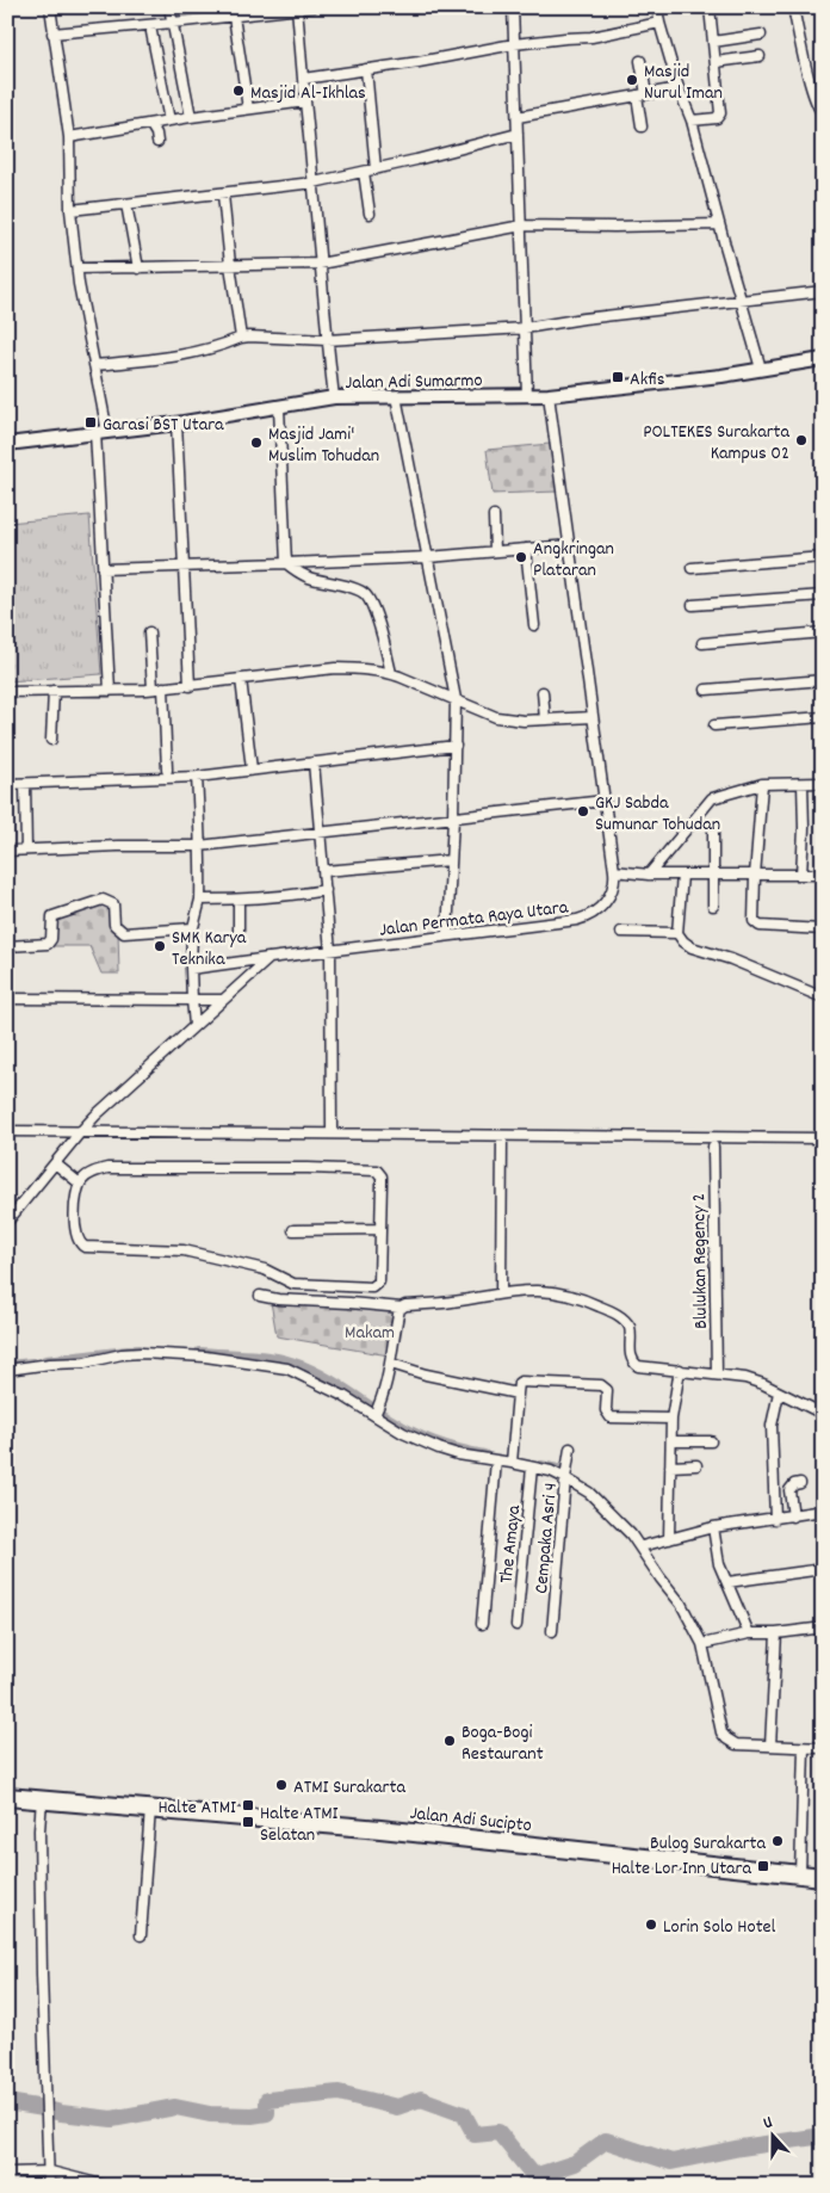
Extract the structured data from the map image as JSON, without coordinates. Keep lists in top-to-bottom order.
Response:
{
  "streets": {
    "highway": ["Jalan Adi Sucipto"],
    "main road": ["Jalan Adi Sumarmo"],
    "street": [
      "Jalan Permata Raya Utara",
      "Blulukan Regency 2",
      "Cempaka Asri 4",
      "The Amaya"
    ]
  },
  "crossings": [
    ["Jalan Adi Sumarmo", "Jalan Permata Raya Utara"]
  ],
  "parks": ["Makam"],
  "places": {
    "other": [
      "Masjid Nurul Iman",
      "Masjid Al-Ikhlas",
      "POLTEKES Surakarta Kampus 02",
      "Masjid Jami' Muslim Tohudan",
      "Angkringan Plataran",
      "GKJ Sabda Sumunar Tohudan",
      "SMK Karya Teknika",
      "Boga-Bogi Restaurant",
      "ATMI Surakarta",
      "Bulog Surakarta",
      "Lorin Solo Hotel"
    ],
    "transit": [
      "Akfis",
      "Garasi BST Utara",
      "Halte ATMI",
      "Halte ATMI Selatan",
      "Halte Lor Inn Utara"
    ]
  },
  "north": "top"
}
